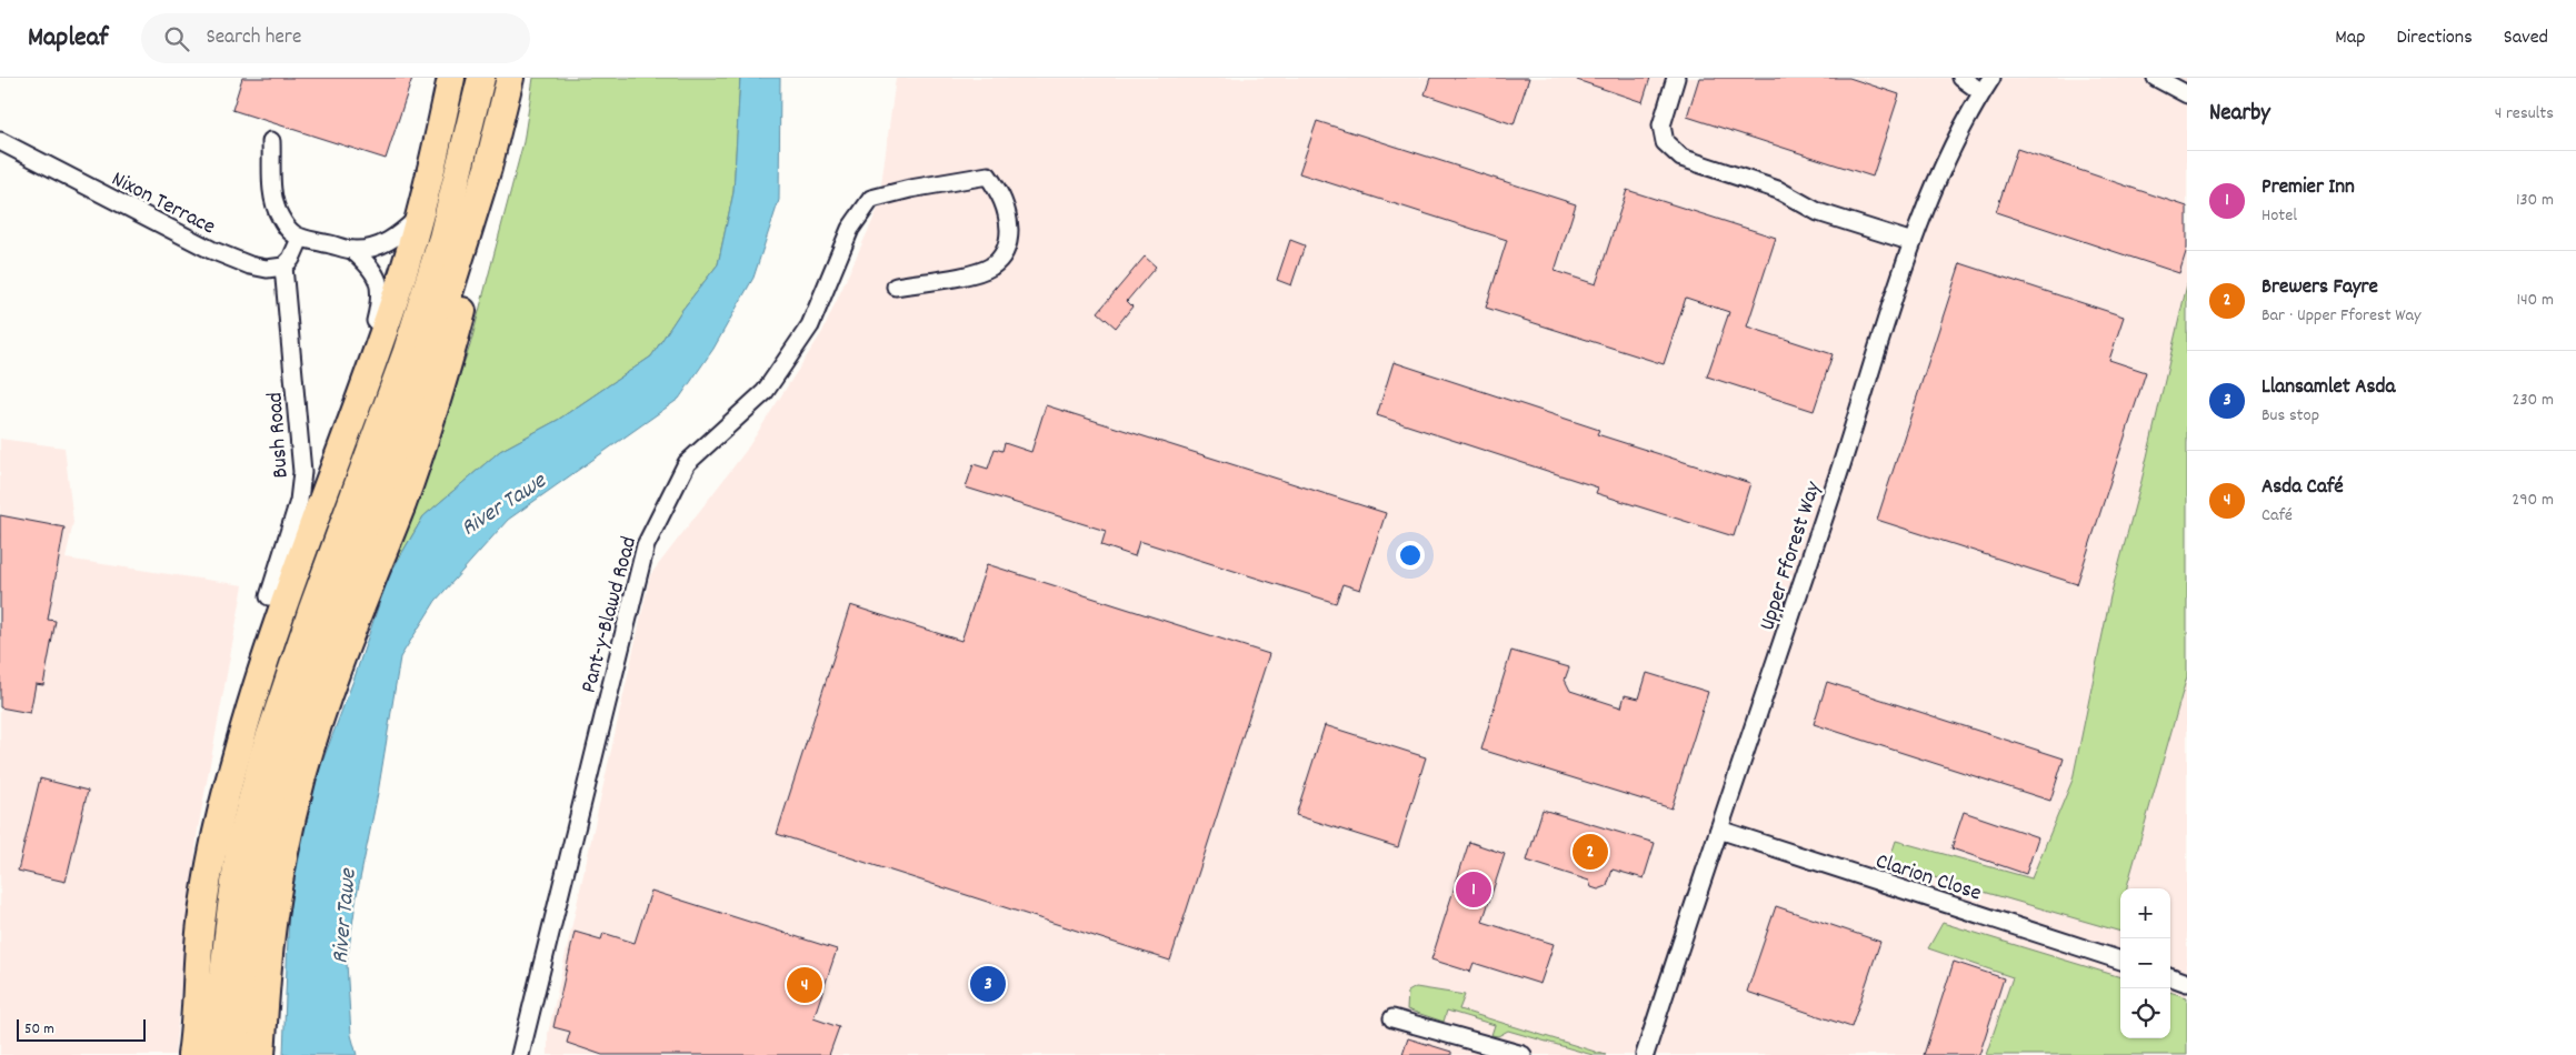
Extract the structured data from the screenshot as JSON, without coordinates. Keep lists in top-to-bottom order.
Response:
{
  "streets": {
    "street": [
      "Nixon Terrace",
      "Bush Road",
      "Upper Fforest Way",
      "Pant-y-Blawd Road",
      "Clarion Close"
    ]
  },
  "crossings": [
    ["Nixon Terrace", "Bush Road"],
    ["Upper Fforest Way", "Clarion Close"]
  ],
  "water": ["River Tawe"],
  "scale_bar": "50 m",
  "page": {
    "header": "Mapleaf",
    "search": "Search here",
    "nav": ["Map", "Directions", "Saved"],
    "heading": ["Nearby", "4 results"],
    "list": [
      {
        "mark": "1",
        "name": "Premier Inn",
        "note": "Hotel",
        "value": "130 m"
      },
      {
        "mark": "2",
        "name": "Brewers Fayre",
        "note": "Bar · Upper Fforest Way",
        "value": "140 m"
      },
      {
        "mark": "3",
        "name": "Llansamlet Asda",
        "note": "Bus stop",
        "value": "230 m"
      },
      {
        "mark": "4",
        "name": "Asda Café",
        "note": "Café",
        "value": "290 m"
      }
    ],
    "pins": [
      "2",
      "1",
      "3",
      "4"
    ],
    "map_buttons": ["+", "−"],
    "scale": "50 m"
  }
}
